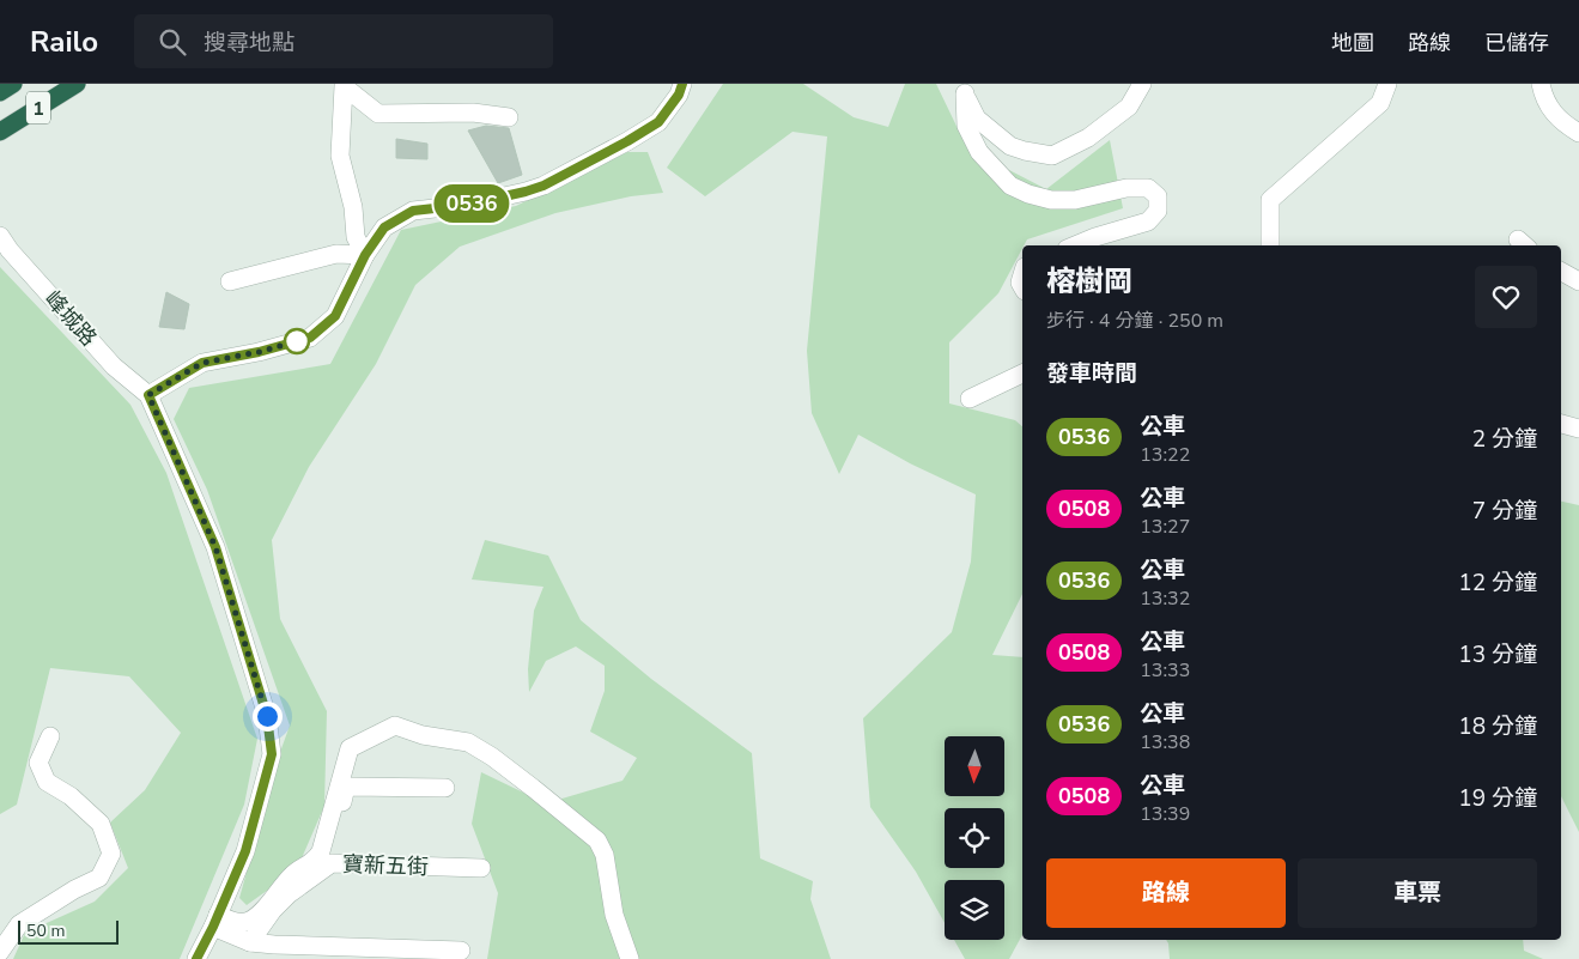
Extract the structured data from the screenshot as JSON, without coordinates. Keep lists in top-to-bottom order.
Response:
{
  "streets": {
    "highway": ["1"],
    "street": ["峰城路", "寶新五街"]
  },
  "lines": ["bus line 0536"],
  "scale_bar": "50 m",
  "north": "bottom",
  "page": {
    "header": "Railo",
    "search": "搜尋地點",
    "nav": ["地圖", "路線", "已儲存"],
    "on_map": "0536",
    "heading": [
      ["榕樹岡", "步行 · 4 分鐘 · 250 m"],
      "發車時間"
    ],
    "list": [
      {
        "mark": "0536",
        "name": "公車",
        "note": "13:22",
        "value": "2 分鐘"
      },
      {
        "mark": "0508",
        "name": "公車",
        "note": "13:27",
        "value": "7 分鐘"
      },
      {
        "mark": "0536",
        "name": "公車",
        "note": "13:32",
        "value": "12 分鐘"
      },
      {
        "mark": "0508",
        "name": "公車",
        "note": "13:33",
        "value": "13 分鐘"
      },
      {
        "mark": "0536",
        "name": "公車",
        "note": "13:38",
        "value": "18 分鐘"
      },
      {
        "mark": "0508",
        "name": "公車",
        "note": "13:39",
        "value": "19 分鐘"
      }
    ],
    "buttons": ["路線", "車票"],
    "scale": "50 m"
  }
}
